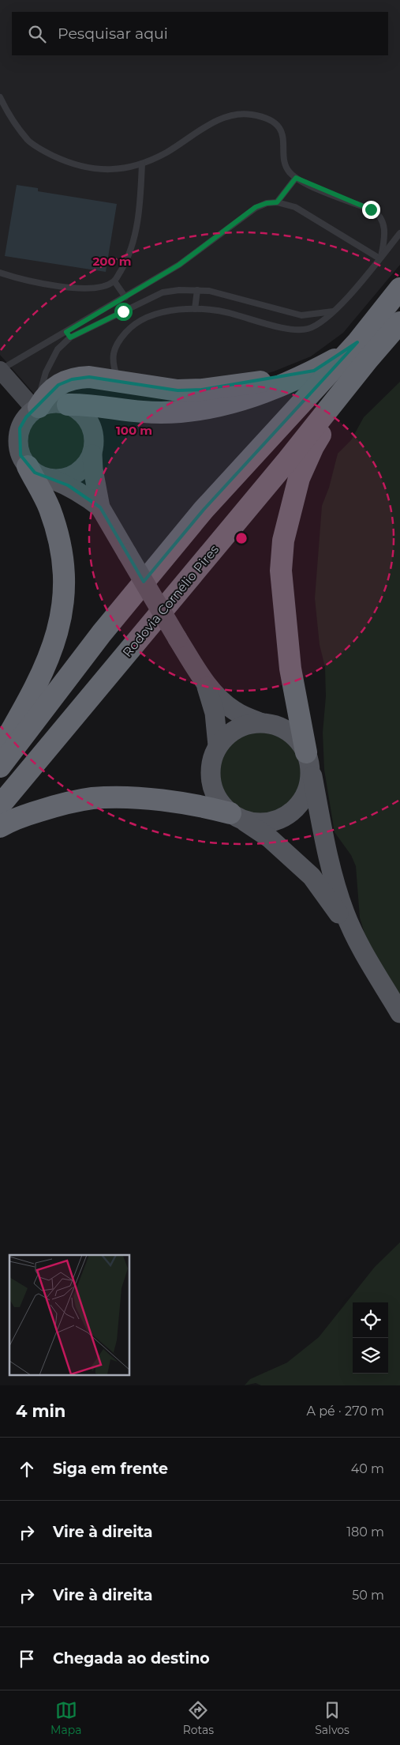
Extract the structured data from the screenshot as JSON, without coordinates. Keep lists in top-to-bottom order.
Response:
{
  "streets": {
    "highway": ["Rodovia Cornélio Pires"]
  },
  "page": {
    "search": "Pesquisar aqui",
    "heading": ["4 min", "A pé · 270 m"],
    "list": [
      ["Siga em frente", "40 m"],
      ["Vire à direita", "180 m"],
      ["Vire à direita", "50 m"],
      "Chegada ao destino"
    ],
    "nav": ["Mapa", "Rotas", "Salvos"]
  },
  "rings": ["200 m", "100 m"]
}
